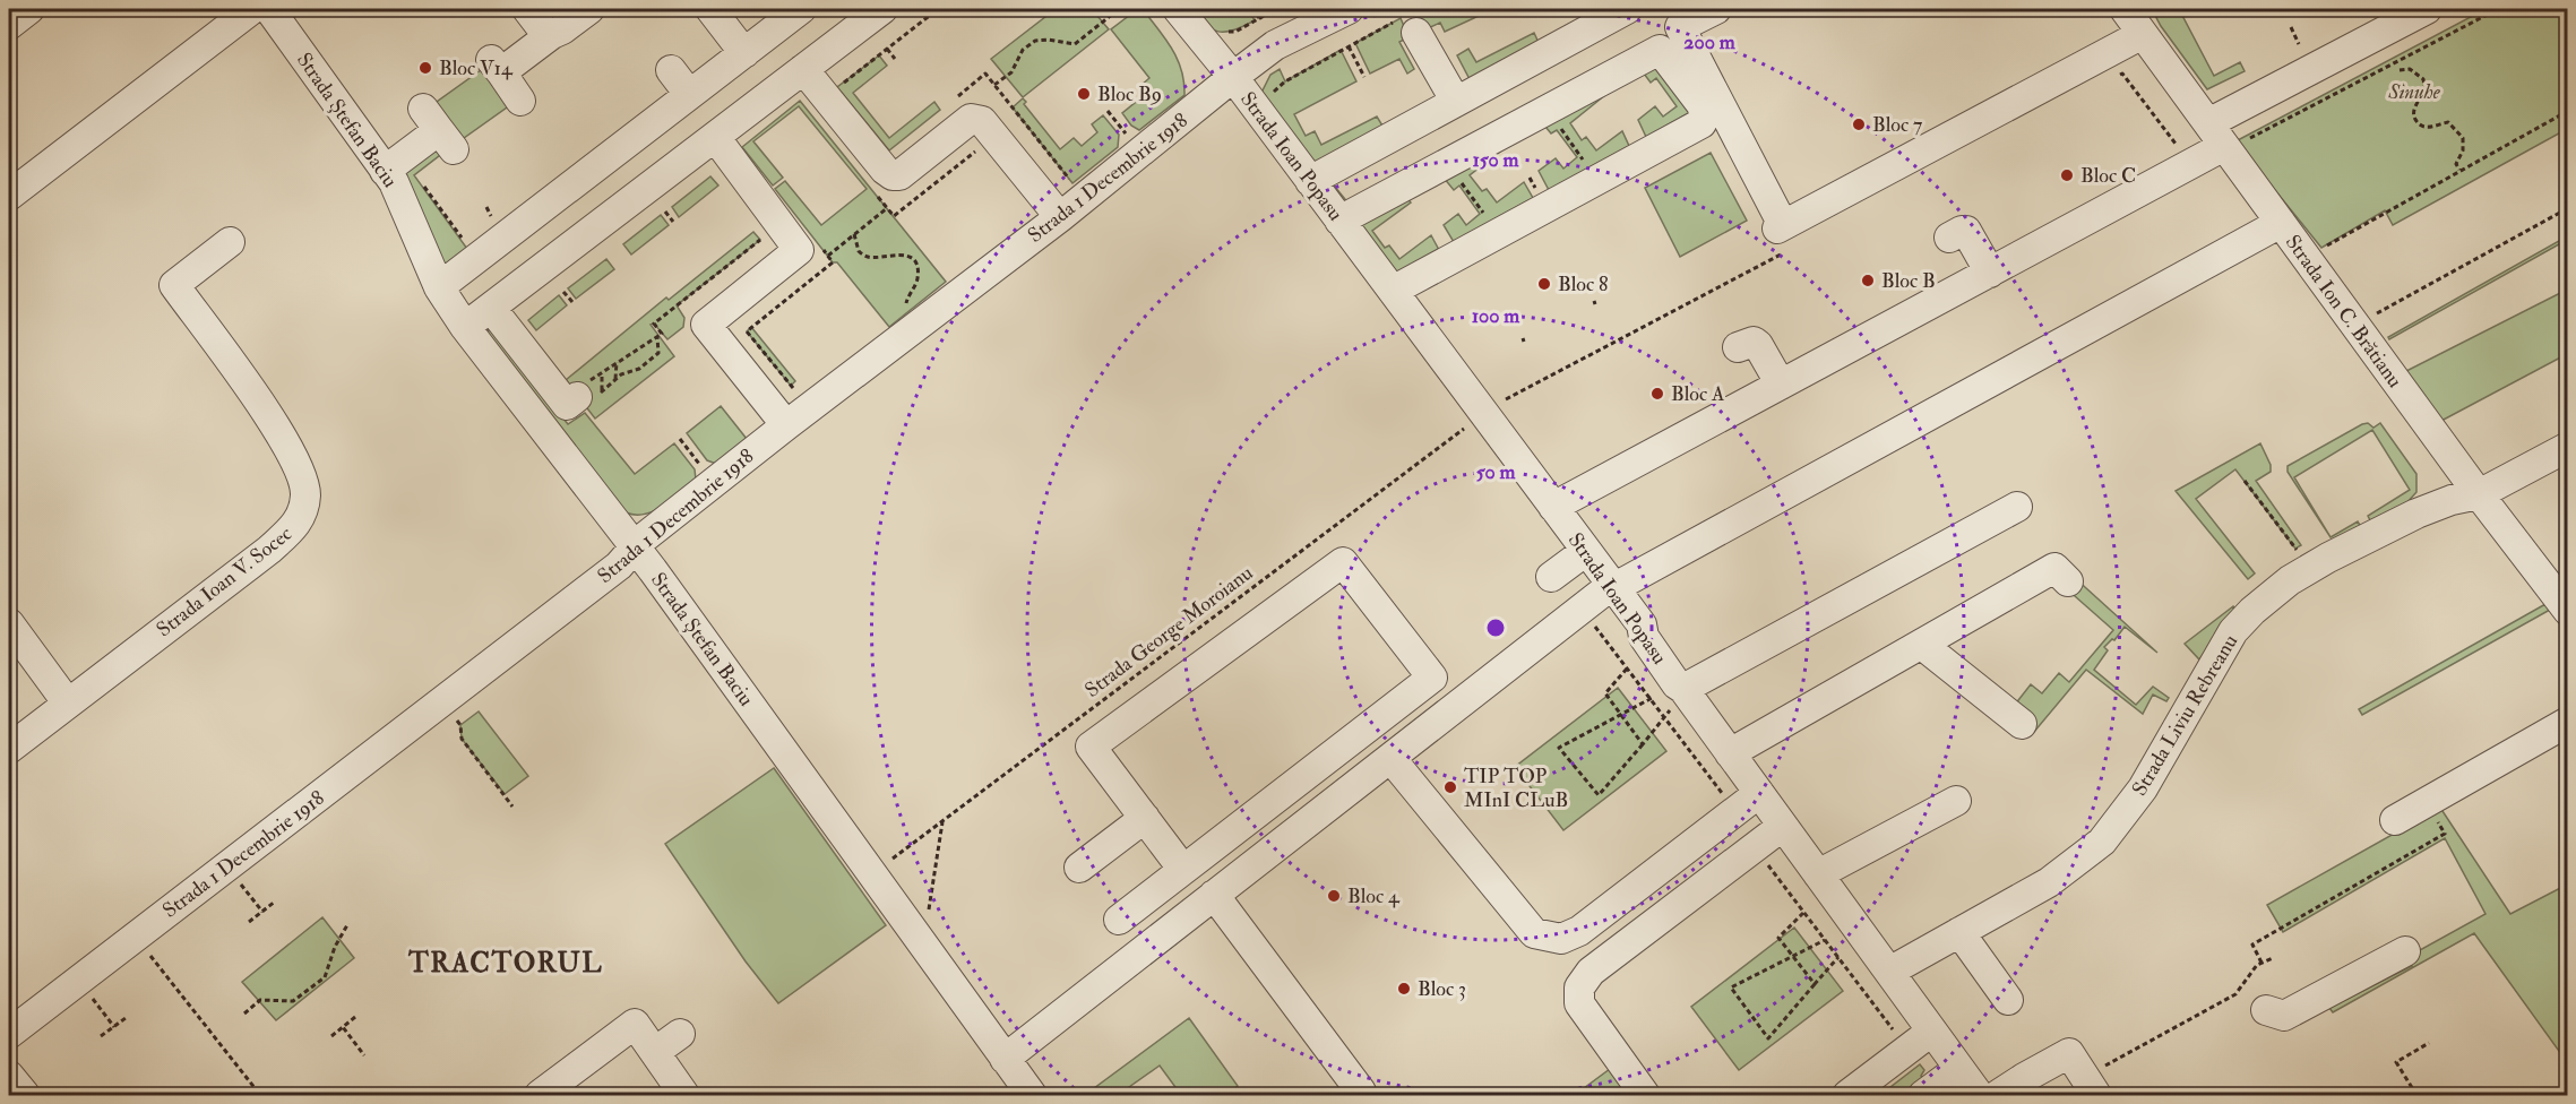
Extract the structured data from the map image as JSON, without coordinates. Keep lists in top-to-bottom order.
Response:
{
  "streets": {
    "street": [
      "Strada Ștefan Baciu",
      "Strada Ioan Popasu",
      "Strada 1 Decembrie 1918",
      "Strada Ion C. Brătianu",
      "Strada Ioan V. Socec",
      "Strada Liviu Rebreanu"
    ],
    "path": ["Strada George Moroianu"]
  },
  "crossings": [
    ["Strada Ștefan Baciu", "Strada 1 Decembrie 1918"],
    ["Strada Ștefan Baciu", "Strada George Moroianu"],
    ["Strada Ioan Popasu", "Strada 1 Decembrie 1918"],
    ["Strada Ioan Popasu", "Strada George Moroianu"],
    ["Strada Ioan Popasu", "Strada Liviu Rebreanu"],
    ["Strada Ion C. Brătianu", "Strada Liviu Rebreanu"]
  ],
  "districts": ["TRACTORUL"],
  "parks": ["Sinuhe"],
  "places": [
    "Bloc V14",
    "Bloc B9",
    "Bloc 7",
    "Bloc C",
    "Bloc B",
    "Bloc 8",
    "Bloc A",
    "TIP TOP MInI CLuB",
    "Bloc 4",
    "Bloc 3"
  ],
  "rings": [
    "200 m",
    "150 m",
    "100 m",
    "50 m"
  ]
}
